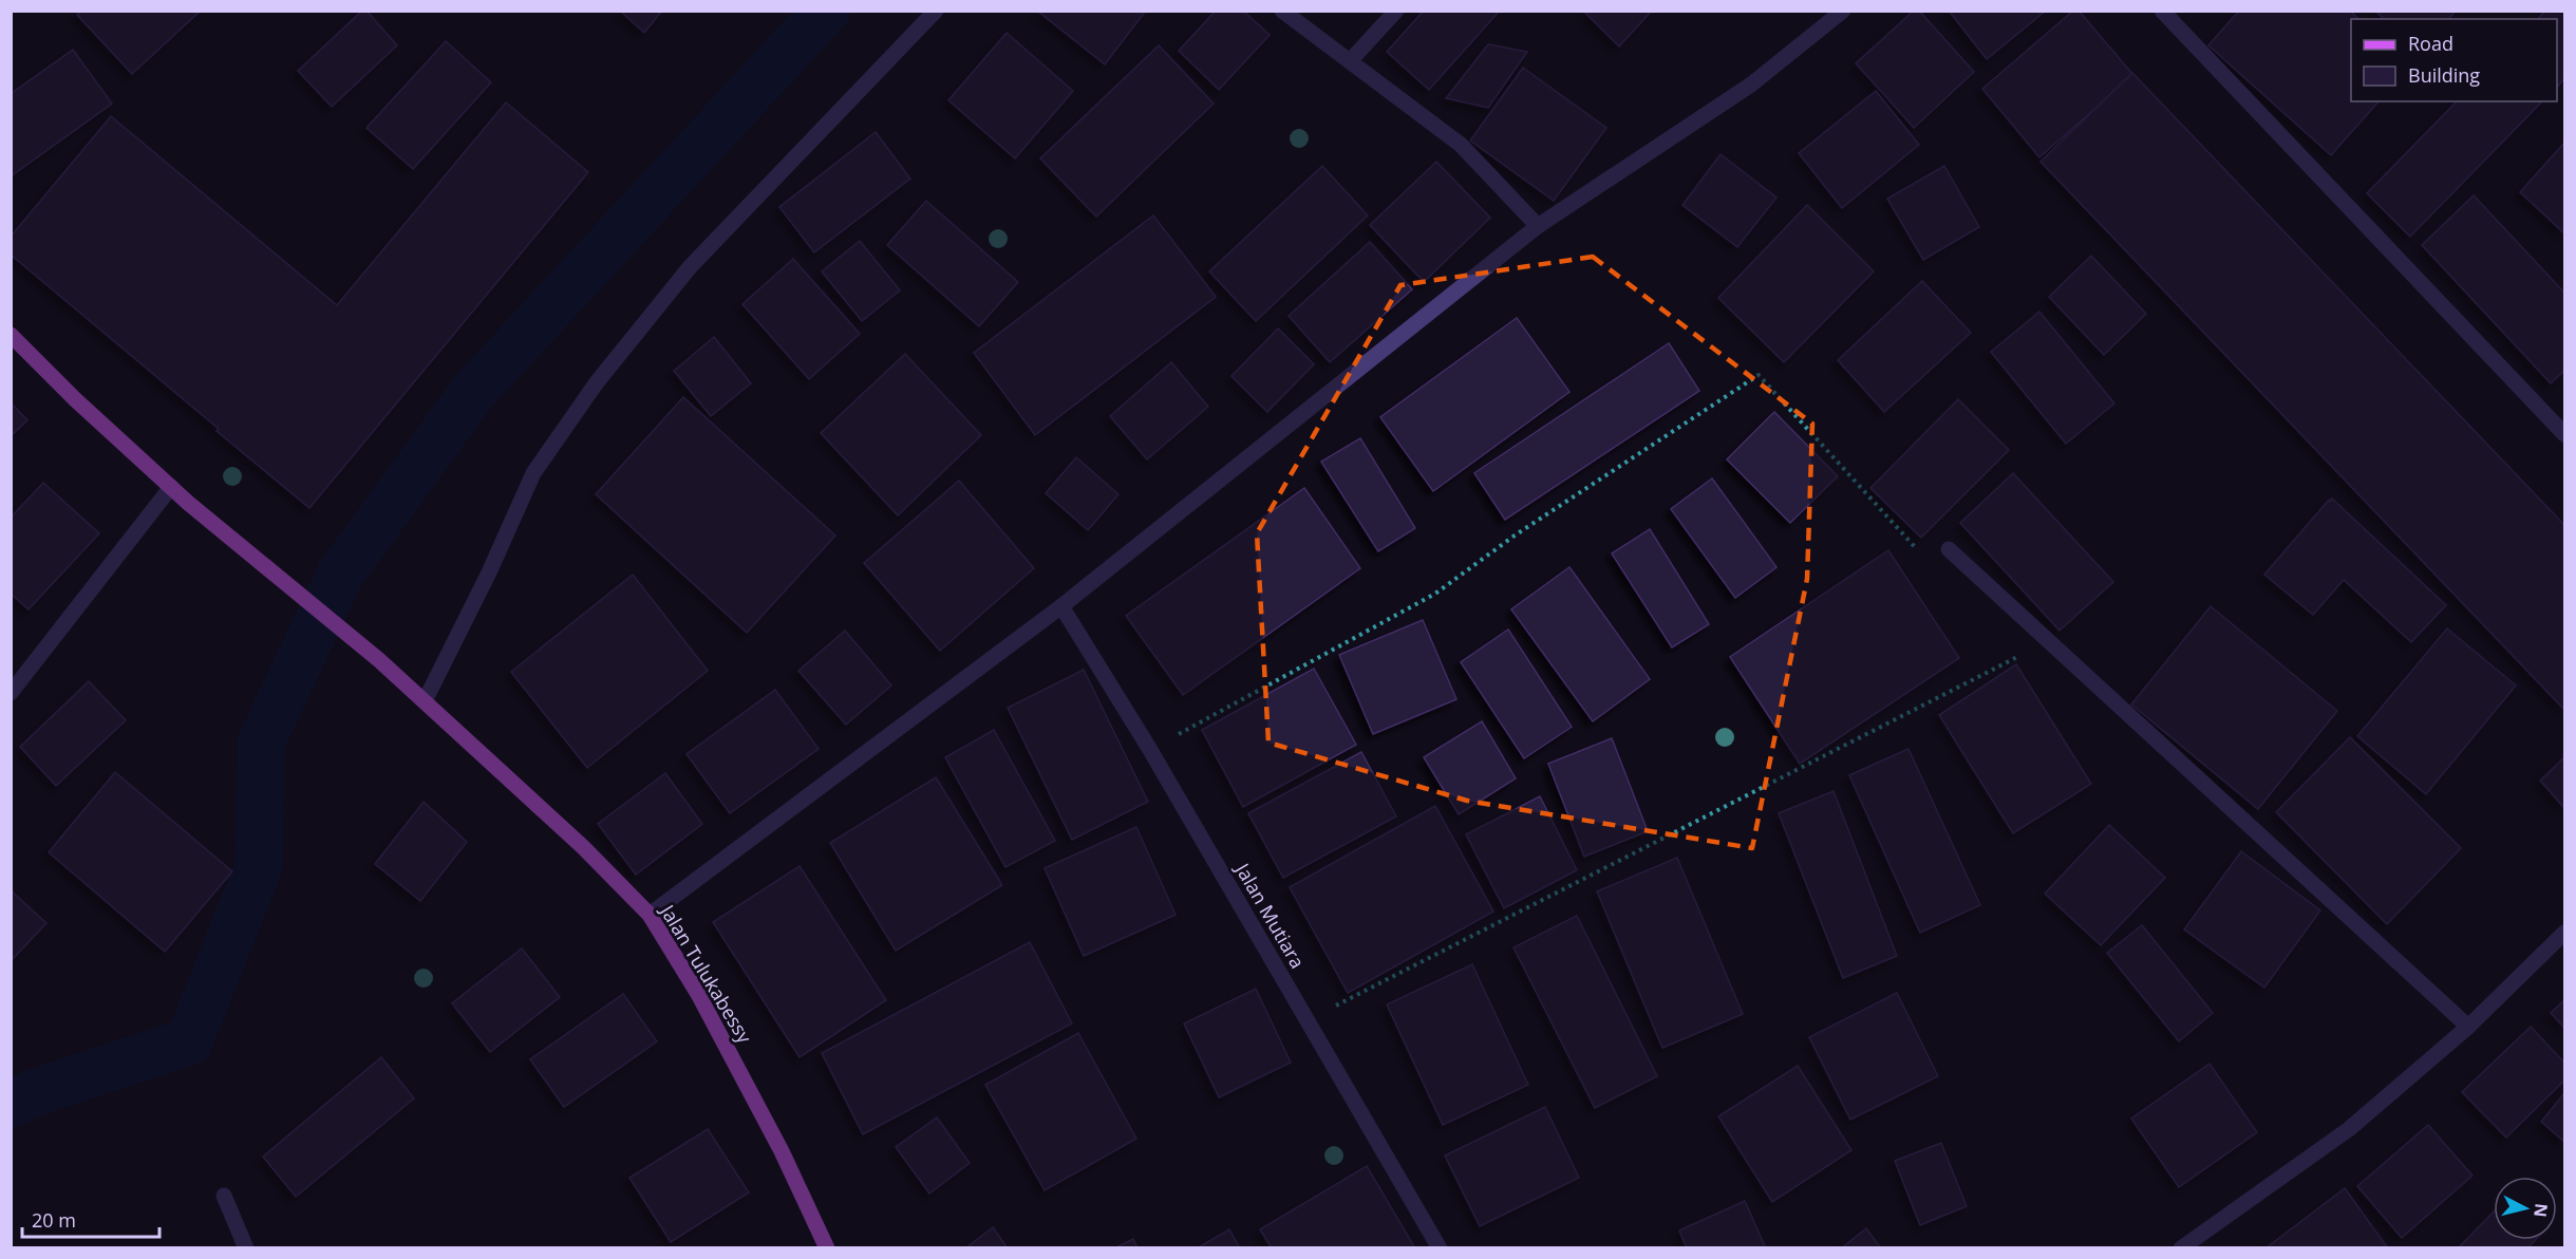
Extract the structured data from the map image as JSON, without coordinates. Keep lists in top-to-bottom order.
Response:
{
  "streets": {
    "main road": ["Jalan Tulukabessy"],
    "street": ["Jalan Mutiara"]
  },
  "legend": ["Road", "Building"],
  "scale_bar": "20 m",
  "north": "right"
}
